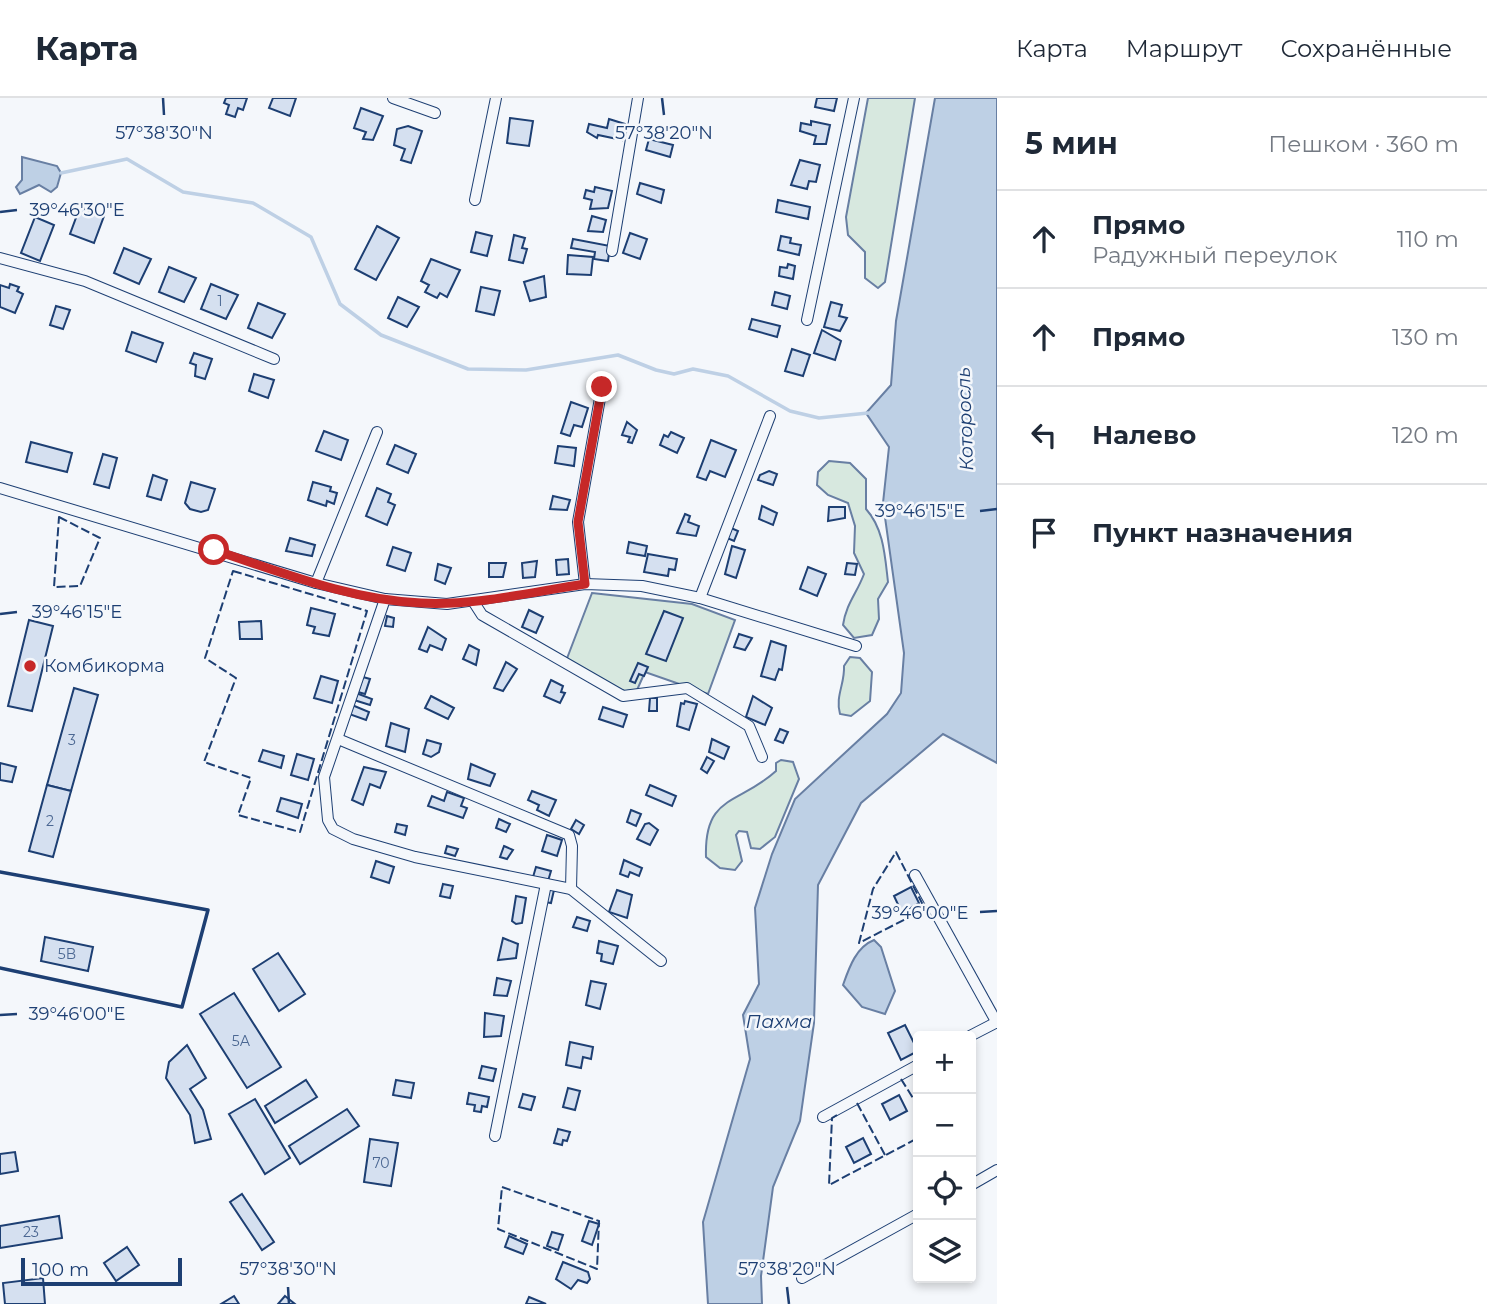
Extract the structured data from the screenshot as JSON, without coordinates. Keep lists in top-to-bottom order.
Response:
{
  "water": ["Которосль", "Пахма"],
  "places": ["Комбикорма"],
  "house_numbers": [
    "1",
    "3",
    "2",
    "5В",
    "5А",
    "70",
    "23"
  ],
  "scale_bar": "100 m",
  "page": {
    "header": "Карта",
    "nav": ["Карта", "Маршрут", "Сохранённые"],
    "heading": ["5 мин", "Пешком · 360 m"],
    "list": [
      ["Прямо", "Радужный переулок", "110 m"],
      ["Прямо", "130 m"],
      ["Налево", "120 m"],
      "Пункт назначения"
    ],
    "map_buttons": ["+", "−"],
    "scale": "100 m"
  },
  "coordinates": [
    "57°38'30\"N",
    "57°38'20\"N",
    "39°46'30\"E",
    "39°46'15\"E",
    "39°46'00\"E"
  ]
}
